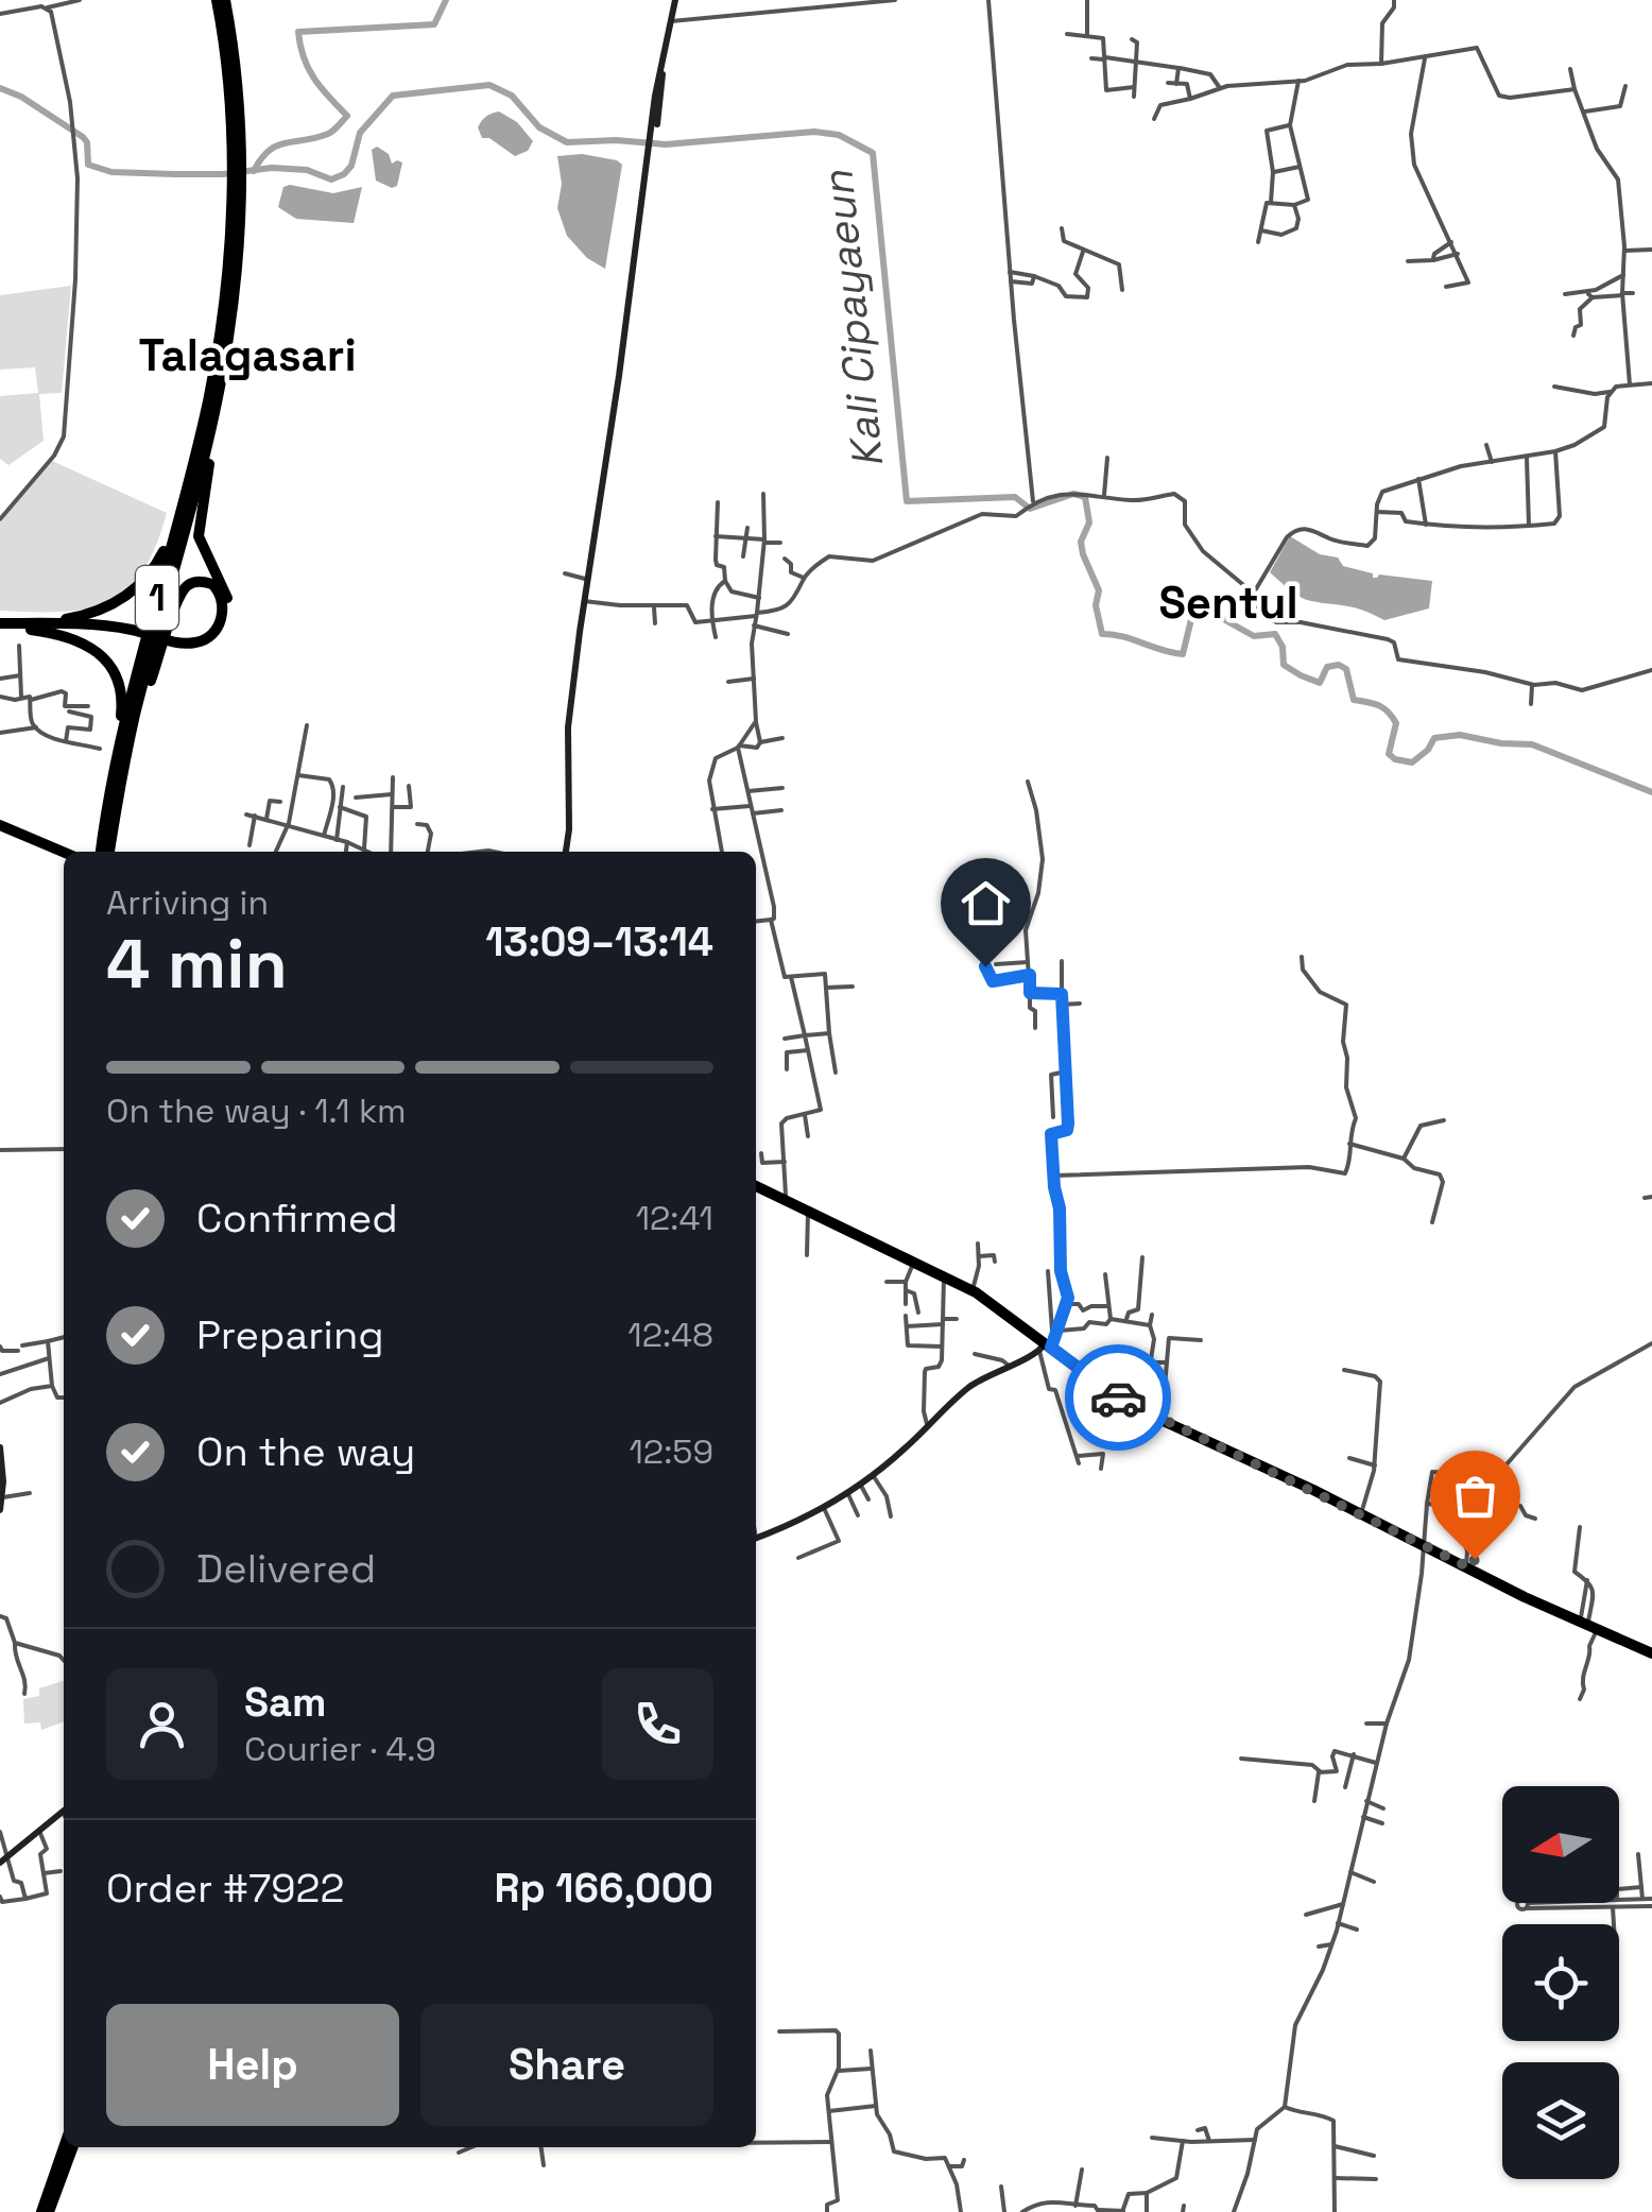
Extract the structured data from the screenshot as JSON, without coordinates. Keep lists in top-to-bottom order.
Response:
{
  "streets": {
    "highway": ["1"]
  },
  "districts": ["Talagasari", "Sentul"],
  "water": ["Kali Cipayaeun"],
  "north": "left",
  "page": {
    "heading": ["4 min", "Arriving in", "13:09–13:14"],
    "panel": [
      "Sam",
      "Courier · 4.9",
      "Order #7922",
      "Rp 166,000"
    ],
    "bar": "On the way · 1.1 km",
    "list": [
      ["Confirmed", "12:41"],
      ["Preparing", "12:48"],
      ["On the way", "12:59"],
      "Delivered"
    ],
    "buttons": ["Help", "Share"]
  }
}
